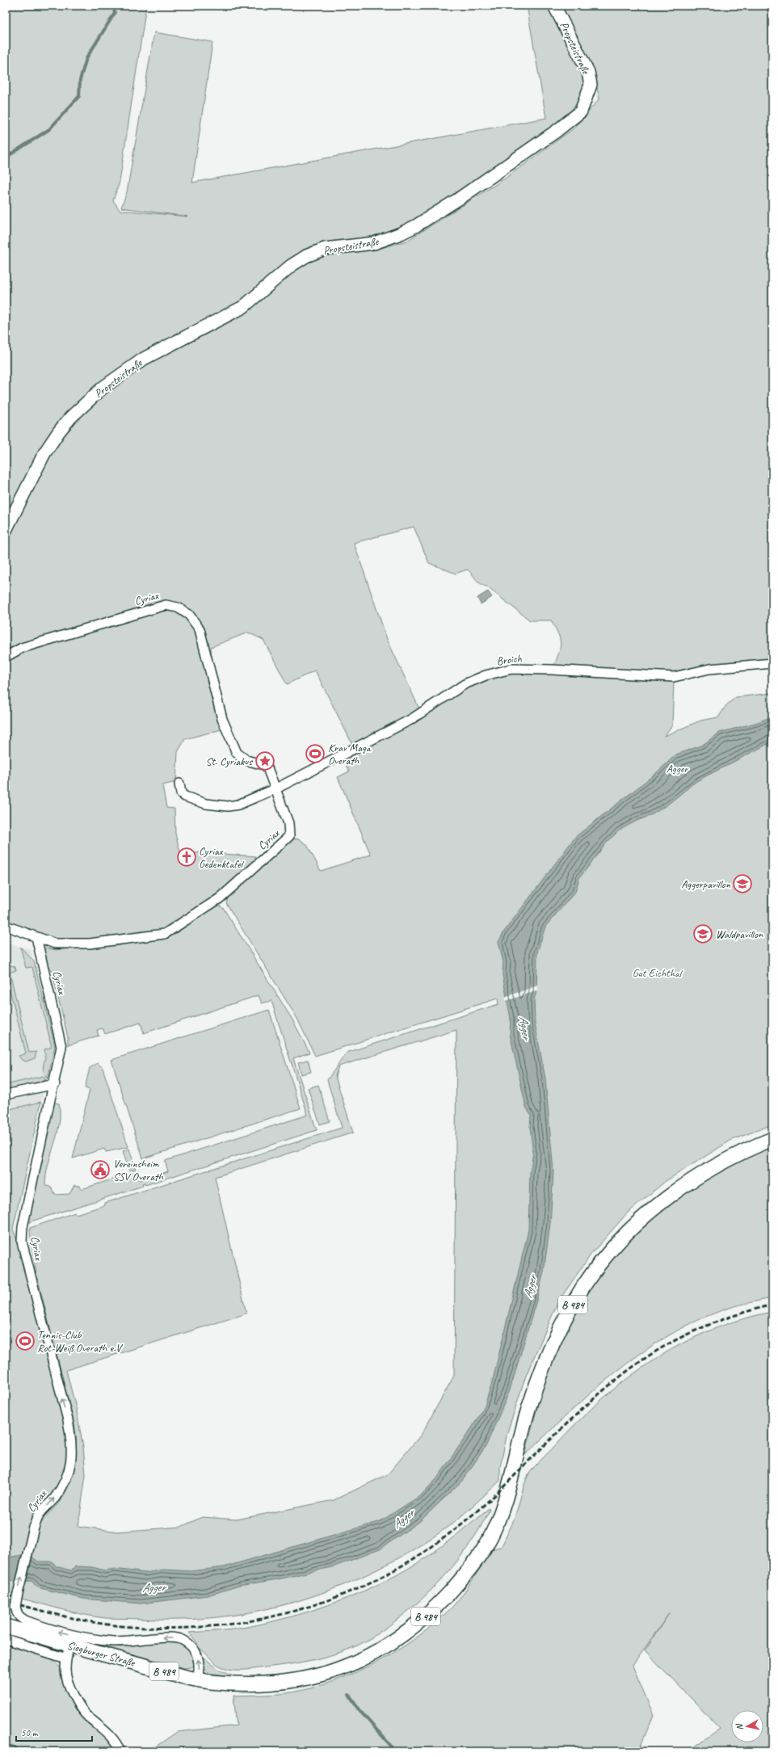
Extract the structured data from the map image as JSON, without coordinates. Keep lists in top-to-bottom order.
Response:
{
  "streets": {
    "main road": ["B 484", "Siegburger Straße"],
    "street": ["Propsteistraße", "Cyriax", "Broich"]
  },
  "crossings": [
    ["Cyriax", "Broich"],
    ["Cyriax", "B 484"],
    ["Cyriax", "Siegburger Straße"],
    ["B 484", "Siegburger Straße"]
  ],
  "water": ["Agger"],
  "parks": ["Agger", "Gut Eichthal"],
  "places": {
    "sports": ["Krav Maga Overath", "Tennis-Club Rot-Weiß Overath e.V"],
    "place": ["St. Cyriakus"],
    "church": ["Cyriax Gedenktafel"],
    "school or university": ["Aggerpavillon", "Waldpavillon"],
    "public building": ["Vereinsheim SSV Overath"]
  },
  "scale_bar": "50 m",
  "north": "left"
}
